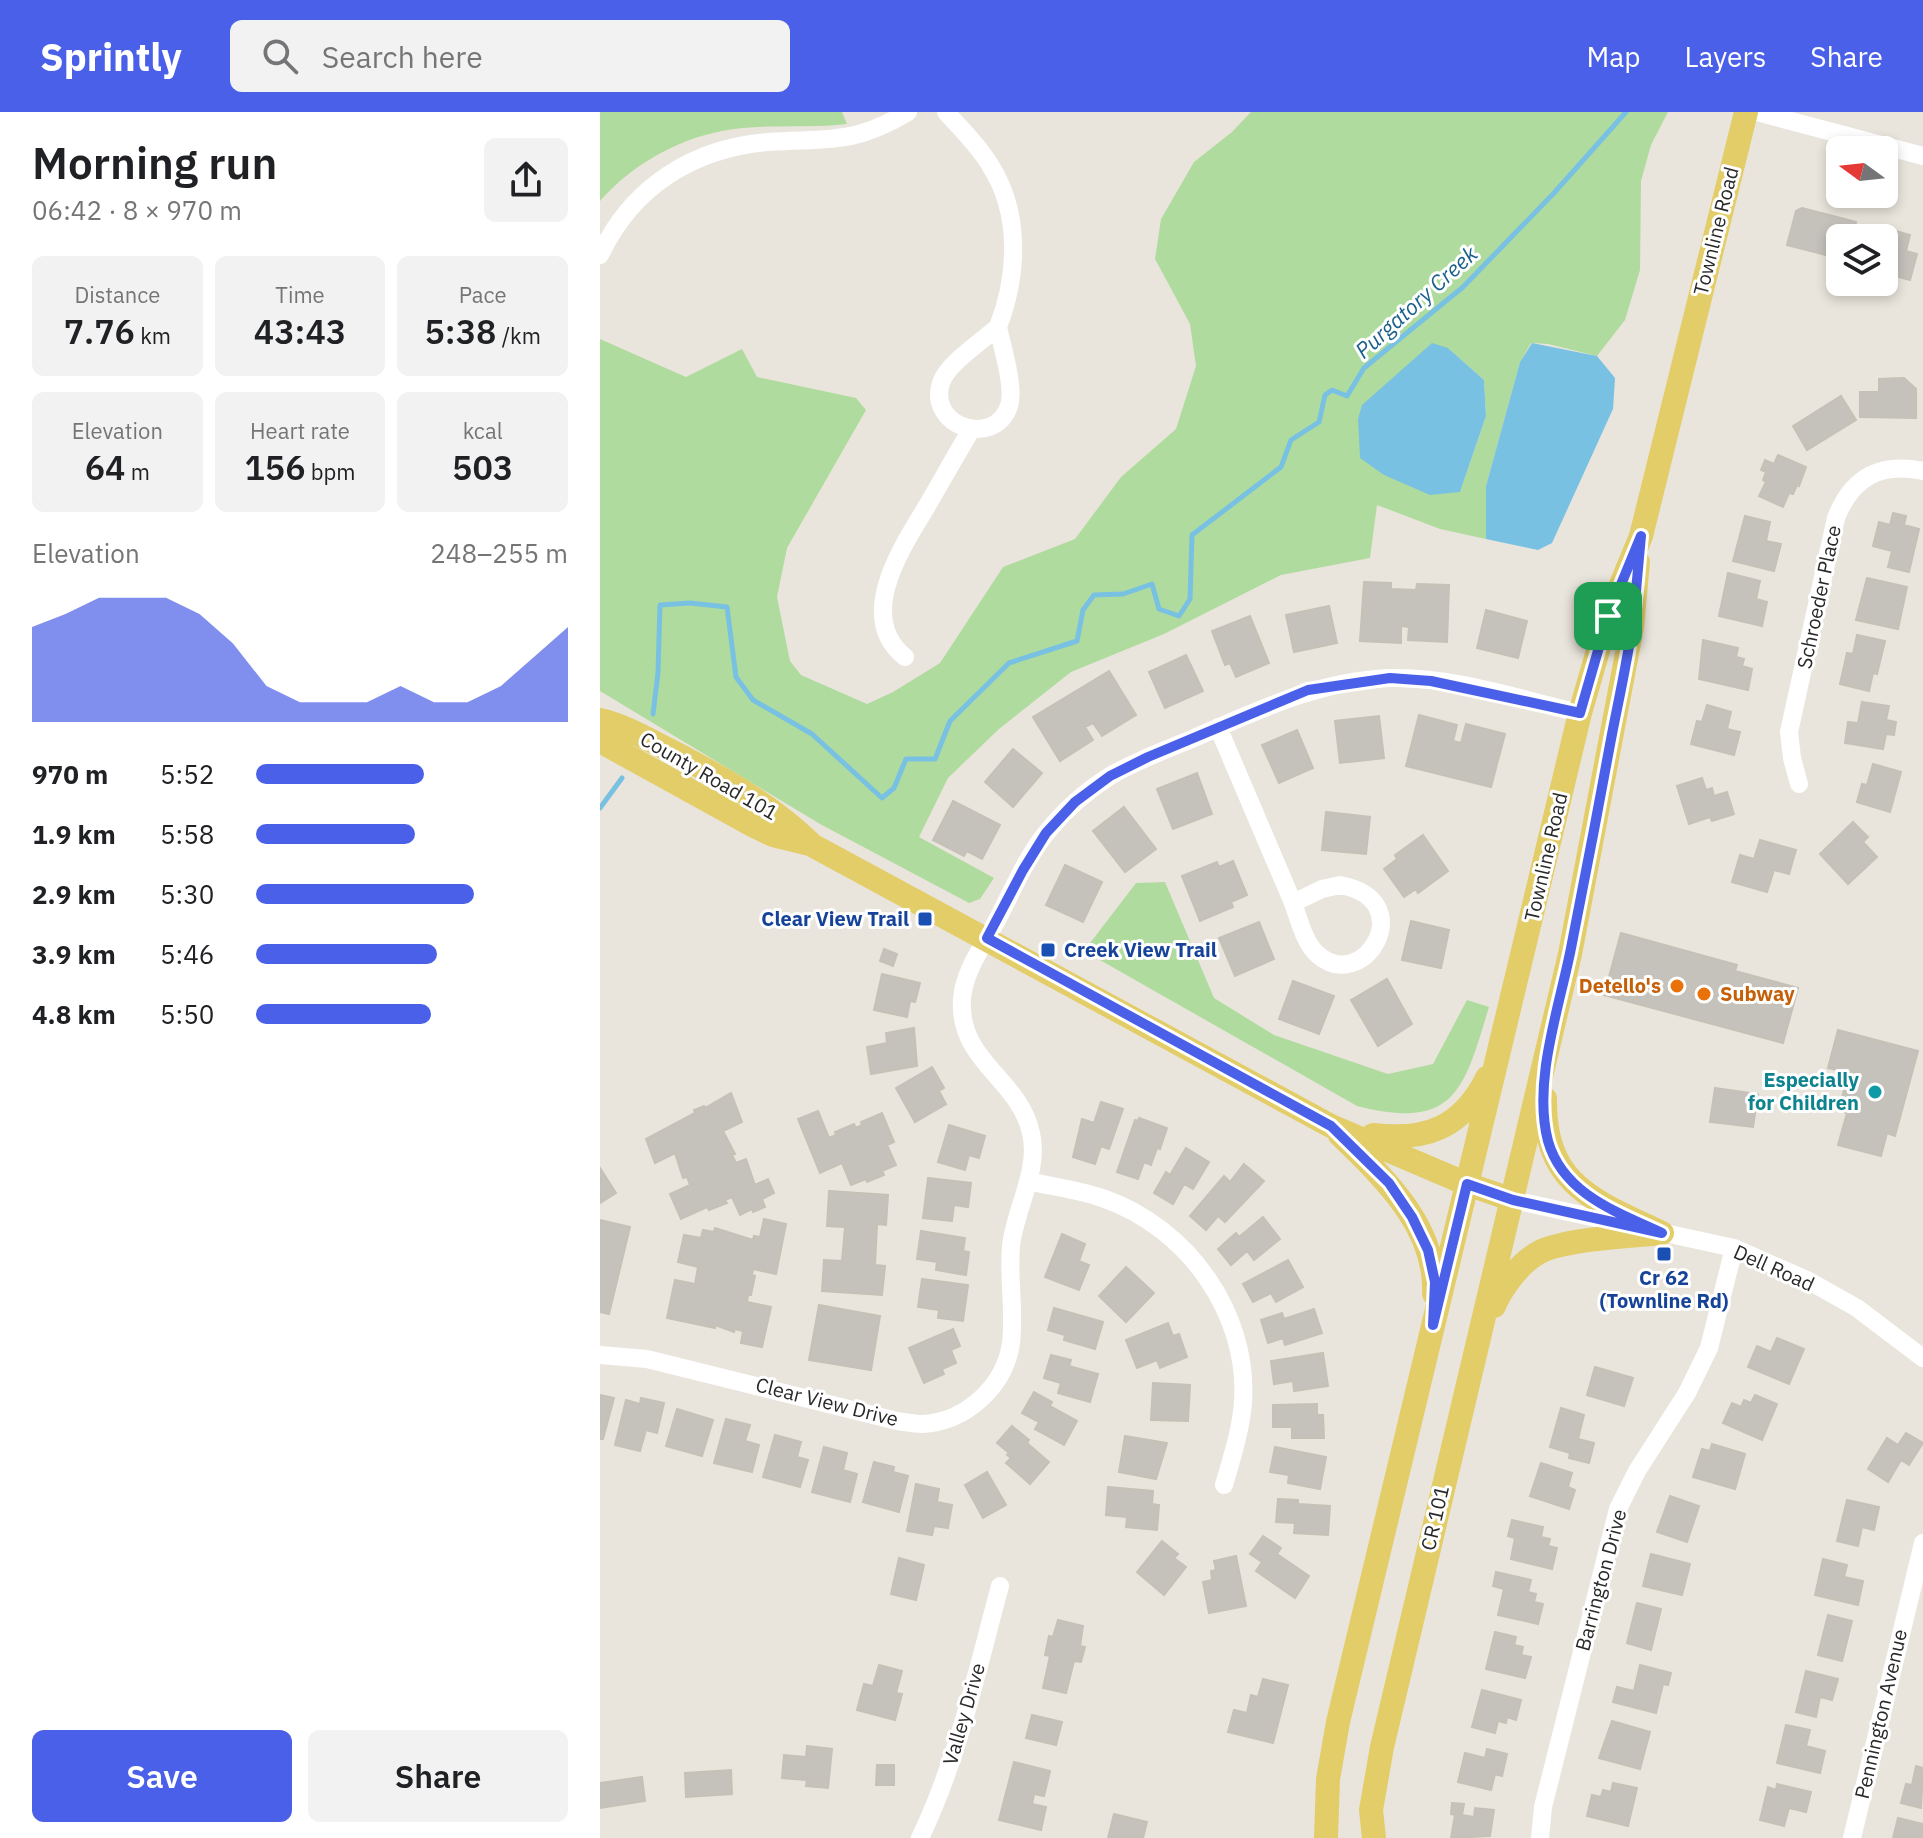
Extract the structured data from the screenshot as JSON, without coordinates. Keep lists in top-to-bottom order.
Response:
{
  "streets": {
    "main road": ["Townline Road", "County Road 101", "CR 101"],
    "street": [
      "Schroeder Place",
      "Dell Road",
      "Clear View Drive",
      "Barrington Drive",
      "Valley Drive",
      "Pennington Avenue"
    ]
  },
  "crossings": [
    ["Townline Road", "County Road 101"],
    ["Townline Road", "Dell Road"],
    ["Townline Road", "CR 101"],
    ["County Road 101", "Dell Road"],
    ["County Road 101", "Clear View Drive"],
    ["County Road 101", "CR 101"],
    ["Dell Road", "CR 101"],
    ["Dell Road", "Barrington Drive"]
  ],
  "water": ["Purgatory Creek"],
  "places": {
    "transit": ["Clear View Trail", "Creek View Trail", "Cr 62 (Townline Rd)"],
    "other": ["Detello's", "Subway", "Especially for Children"]
  },
  "north": "left",
  "page": {
    "header": "Sprintly",
    "search": "Search here",
    "nav": ["Map", "Layers", "Share"],
    "heading": ["Morning run", "06:42 · 8 × 970 m"],
    "stats": [
      ["Distance", "7.76 km"],
      ["Time", "43:43"],
      ["Pace", "5:38 /km"],
      ["Elevation", "64 m"],
      ["Heart rate", "156 bpm"],
      ["kcal", "503"]
    ],
    "chart": ["Elevation", "248–255 m"],
    "list": [
      {
        "name": "970 m",
        "note": "5:52"
      },
      {
        "name": "1.9 km",
        "note": "5:58"
      },
      {
        "name": "2.9 km",
        "note": "5:30"
      },
      {
        "name": "3.9 km",
        "note": "5:46"
      },
      {
        "name": "4.8 km",
        "note": "5:50"
      }
    ],
    "buttons": ["Save", "Share"]
  }
}
